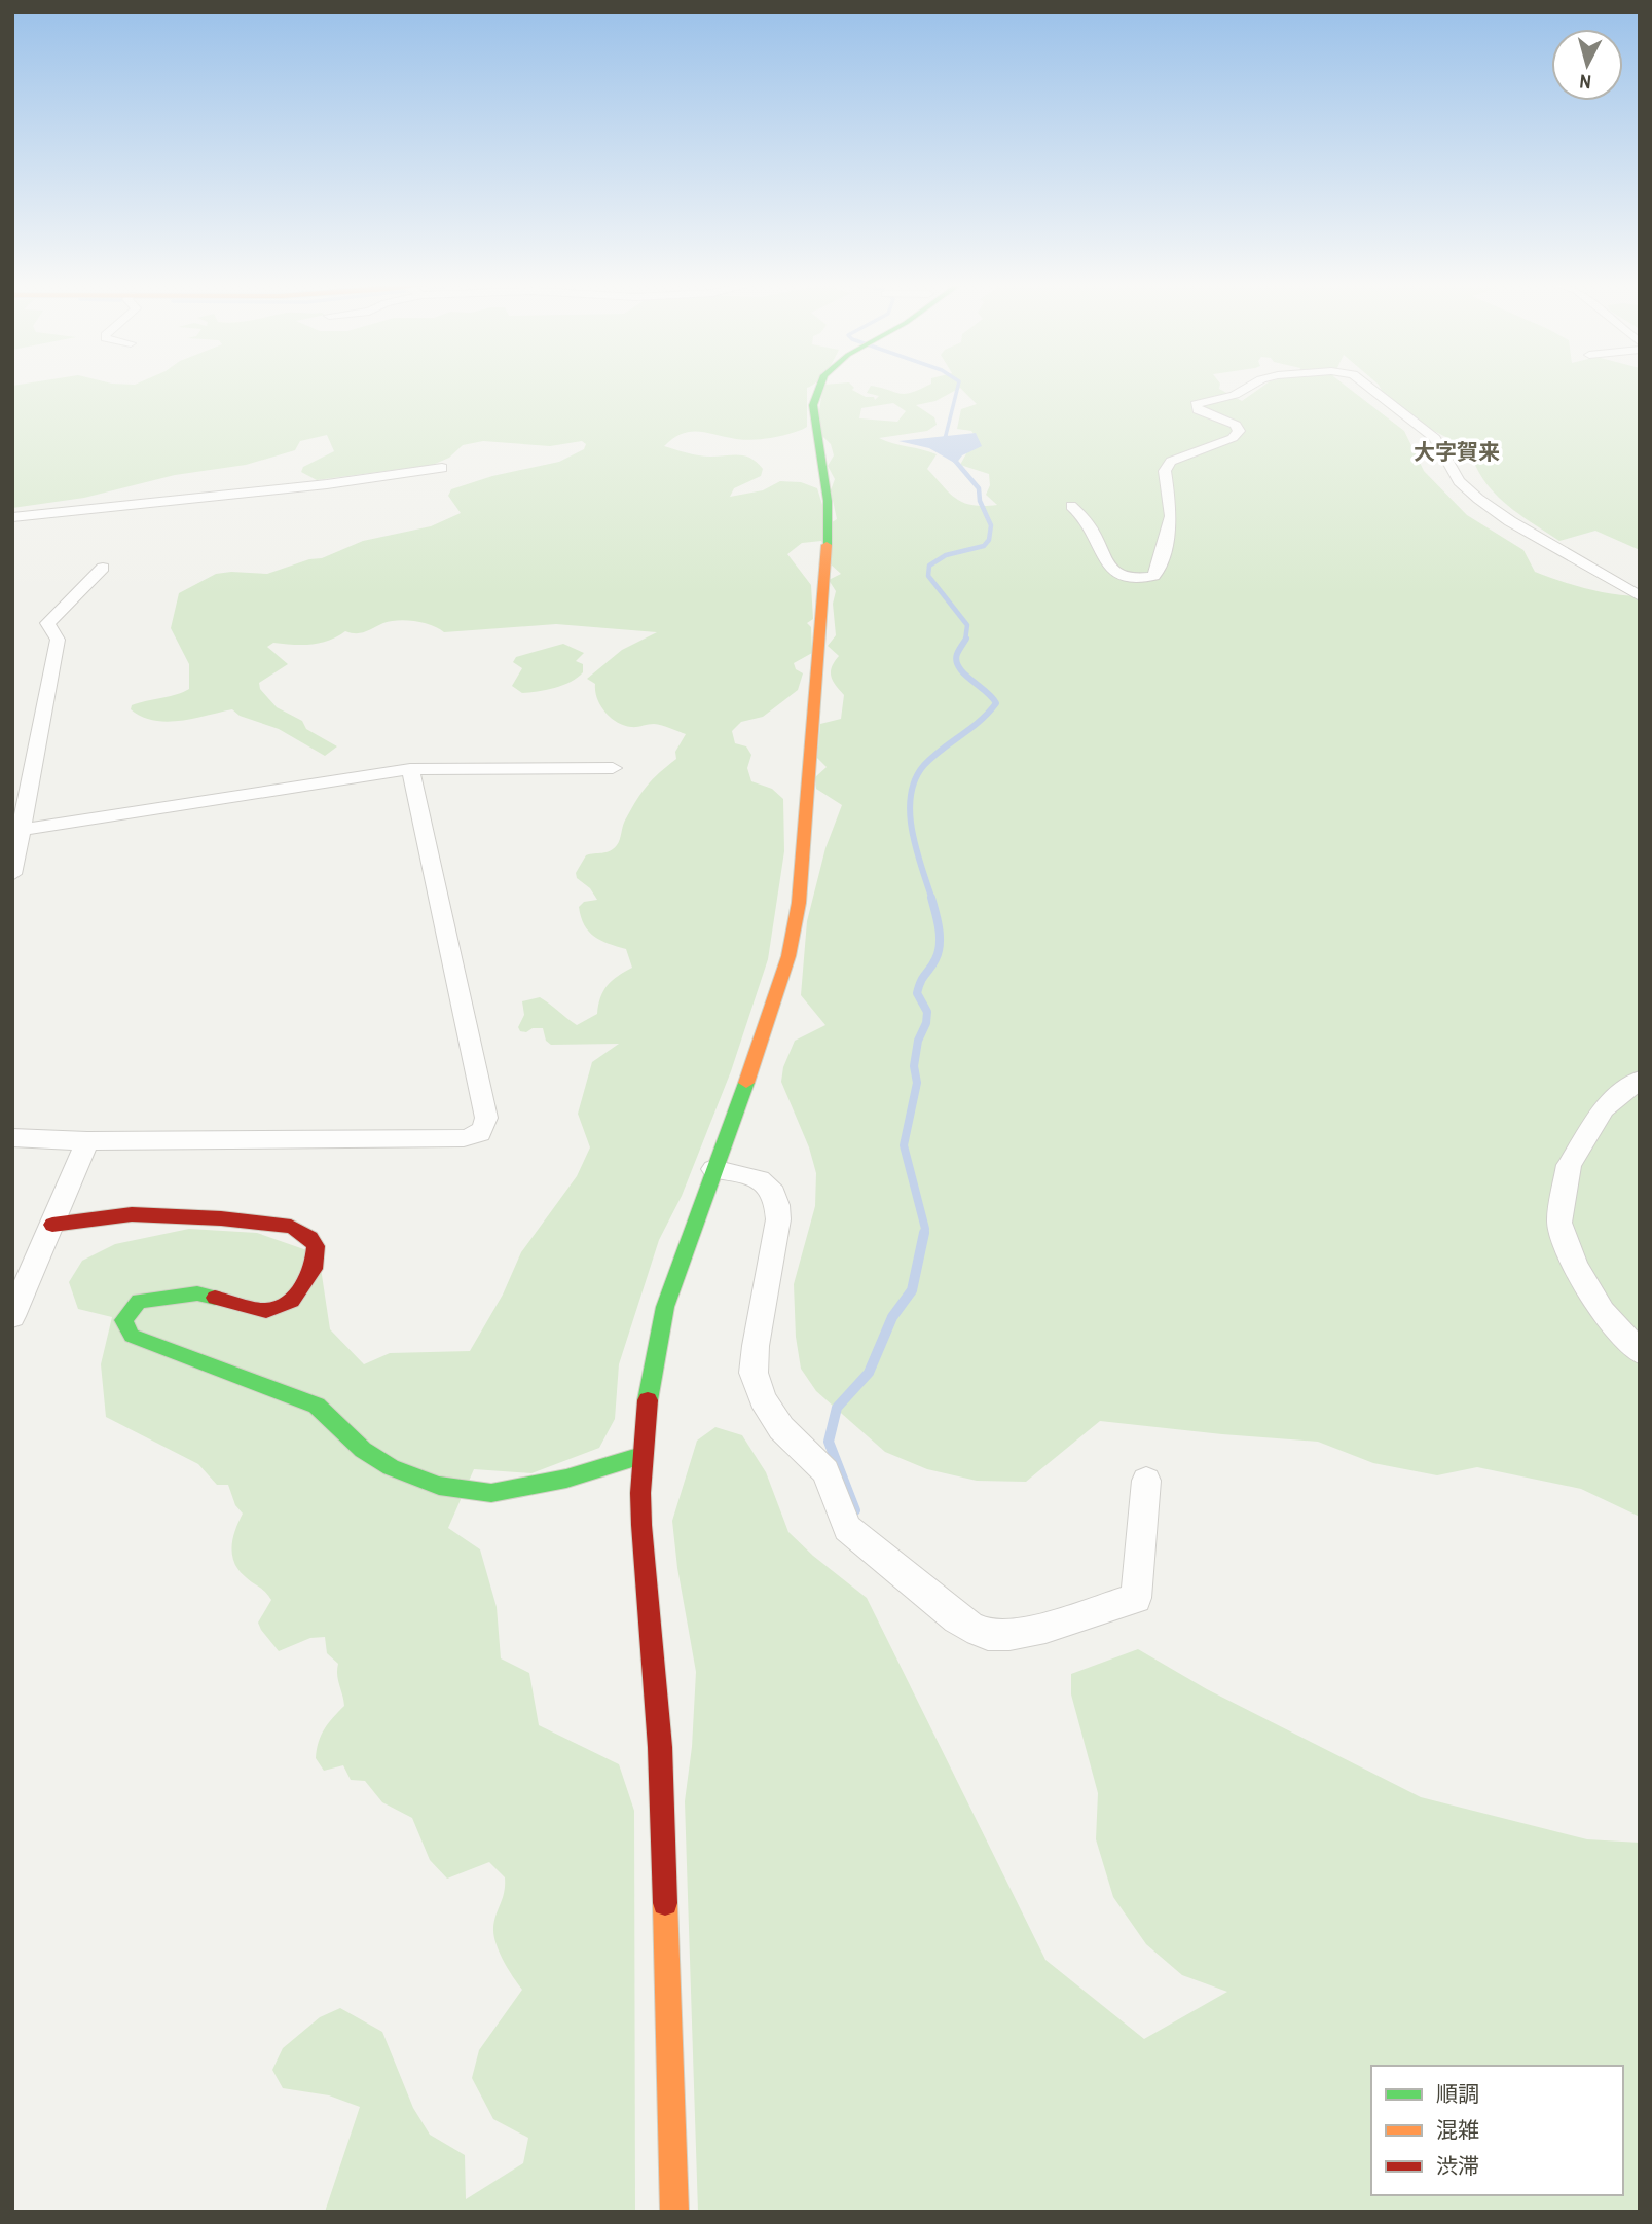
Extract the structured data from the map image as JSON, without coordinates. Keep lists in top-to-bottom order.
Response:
{
  "districts": ["大字賀来"],
  "legend": ["順調", "混雑", "渋滞"],
  "north": "bottom"
}
